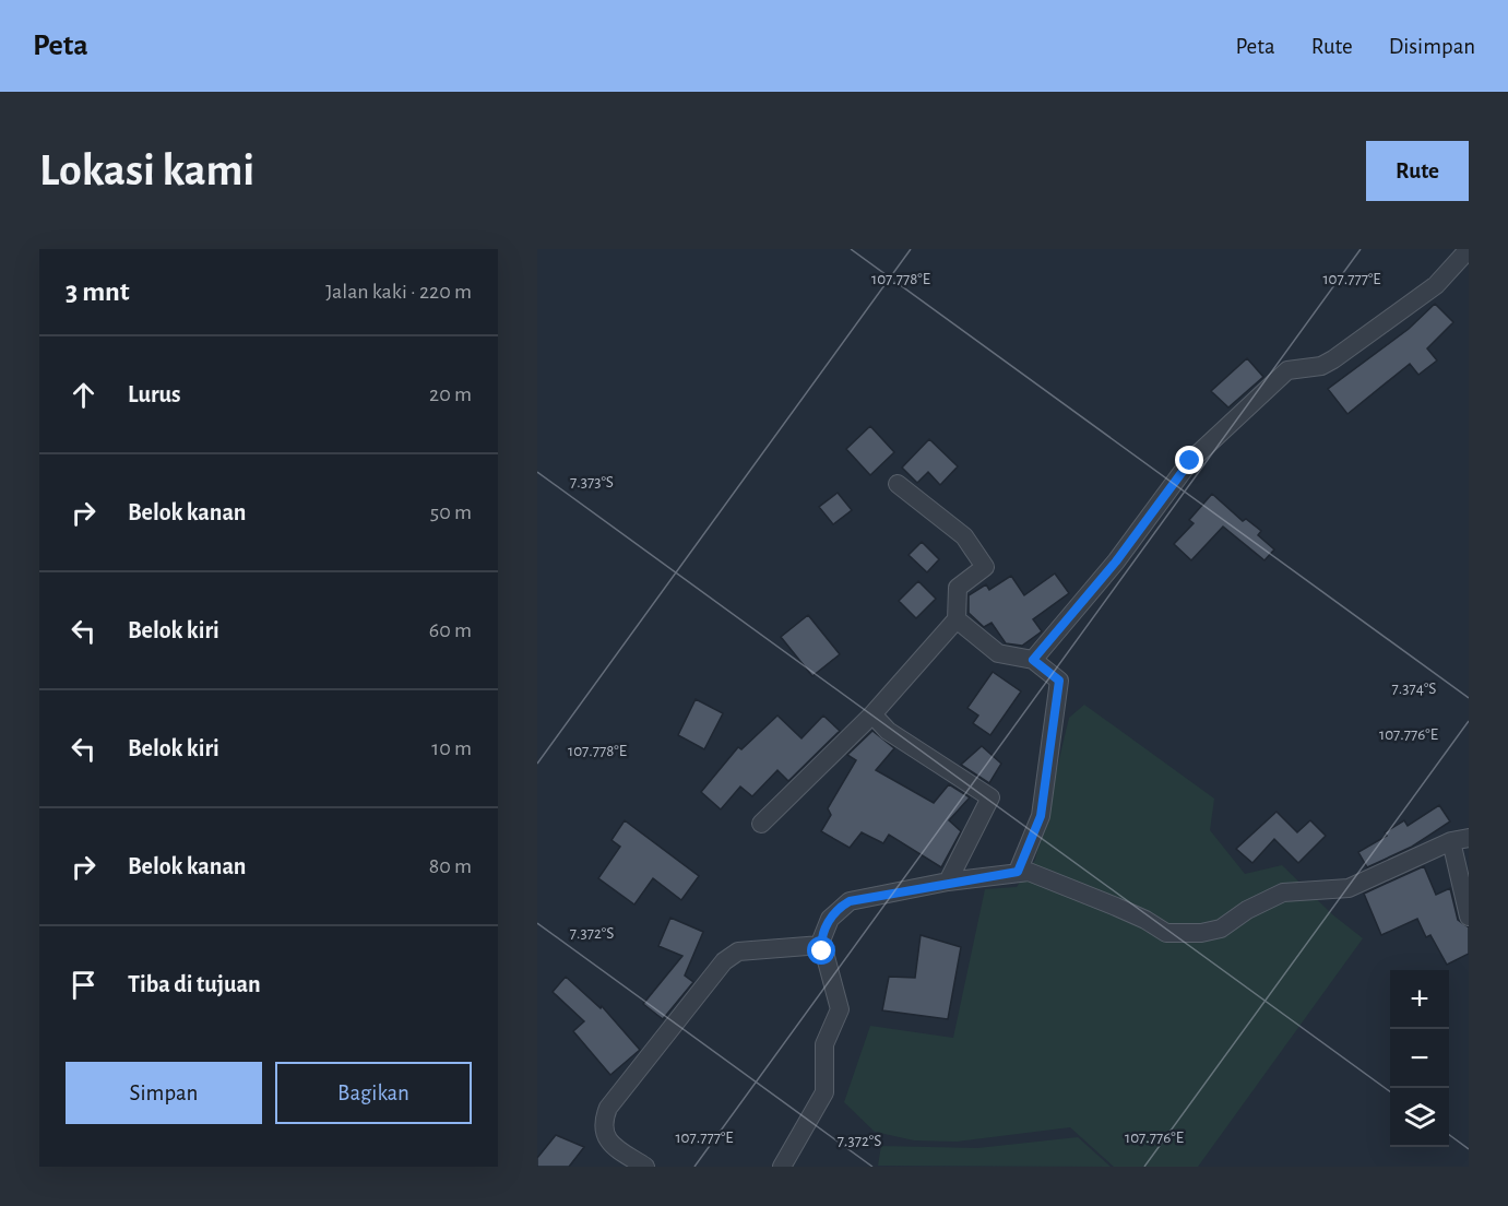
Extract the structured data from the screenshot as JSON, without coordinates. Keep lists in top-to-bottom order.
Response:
{
  "page": {
    "header": "Peta",
    "nav": ["Peta", "Rute", "Disimpan"],
    "buttons": [
      "Rute",
      ["Simpan", "Bagikan"]
    ],
    "title": "Lokasi kami",
    "heading": ["3 mnt", "Jalan kaki · 220 m"],
    "list": [
      ["Lurus", "20 m"],
      ["Belok kanan", "50 m"],
      ["Belok kiri", "60 m"],
      ["Belok kiri", "10 m"],
      ["Belok kanan", "80 m"],
      "Tiba di tujuan"
    ],
    "map_buttons": ["+", "−"]
  },
  "coordinates": [
    "107.778°E",
    "107.777°E",
    "7.373°S",
    "7.374°S",
    "107.776°E",
    "7.372°S"
  ]
}
